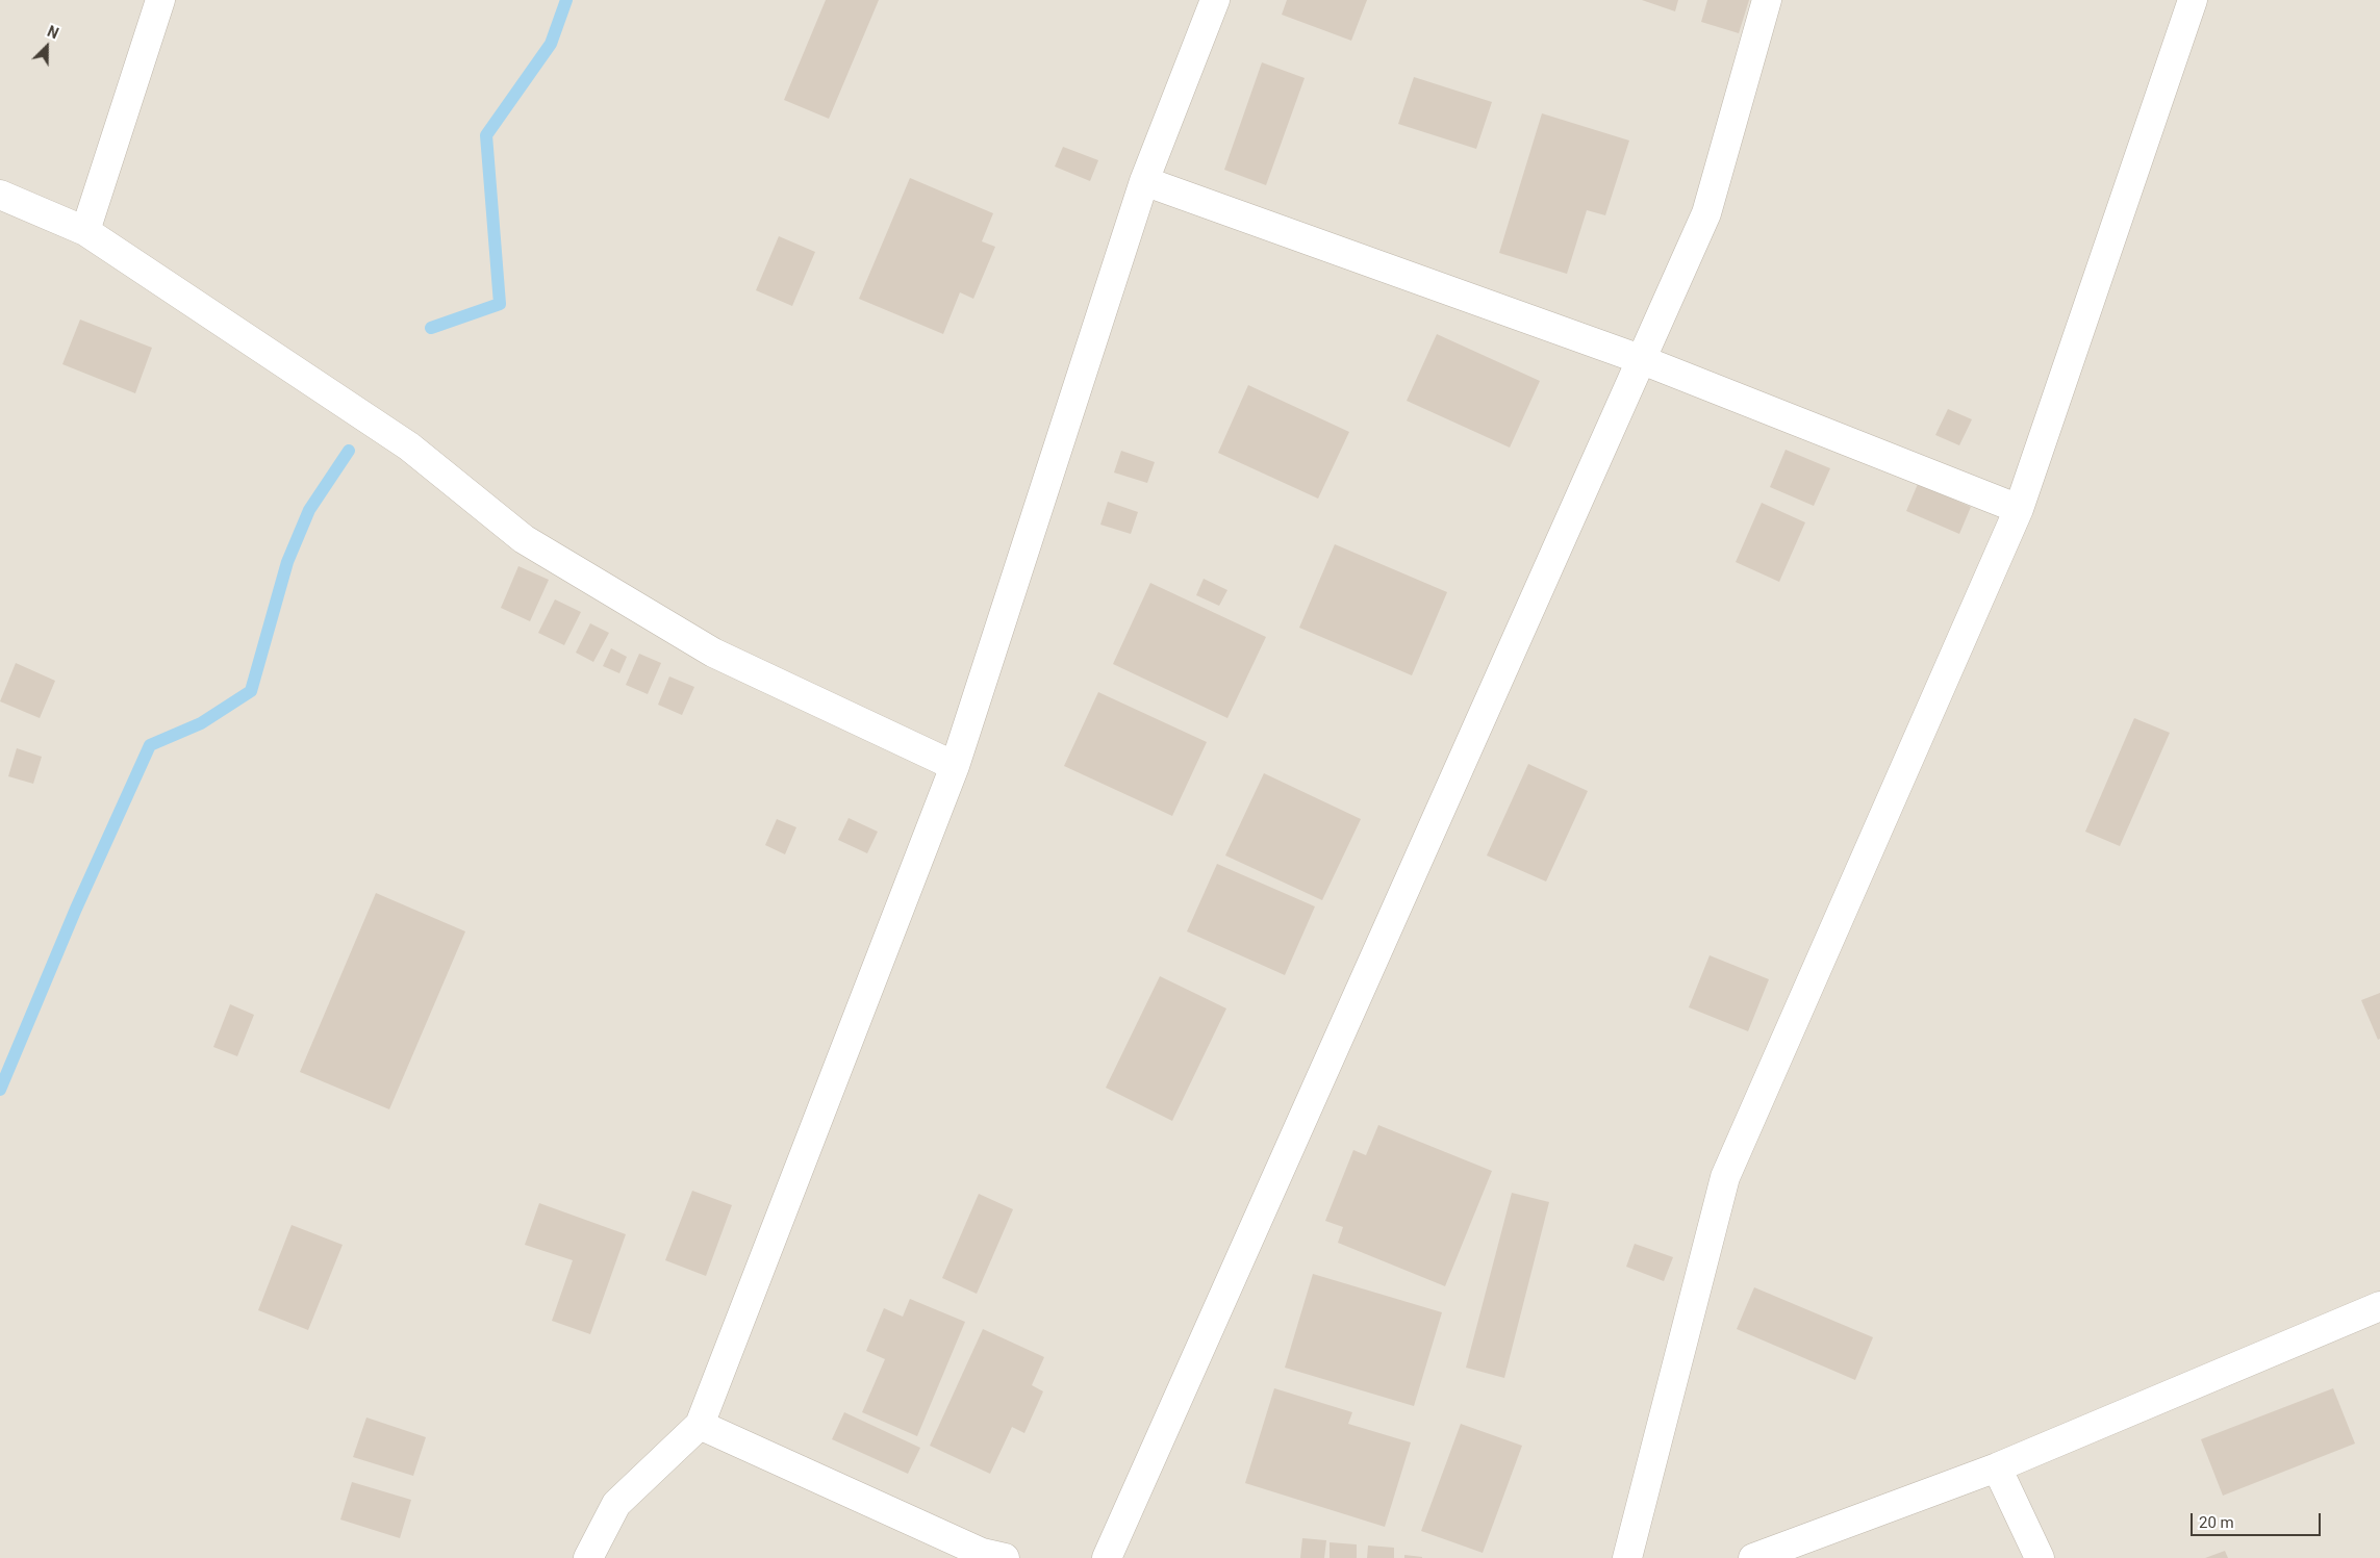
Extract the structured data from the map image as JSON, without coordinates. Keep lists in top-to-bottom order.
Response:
{
  "scale_bar": "20 m",
  "north": "top right"
}
